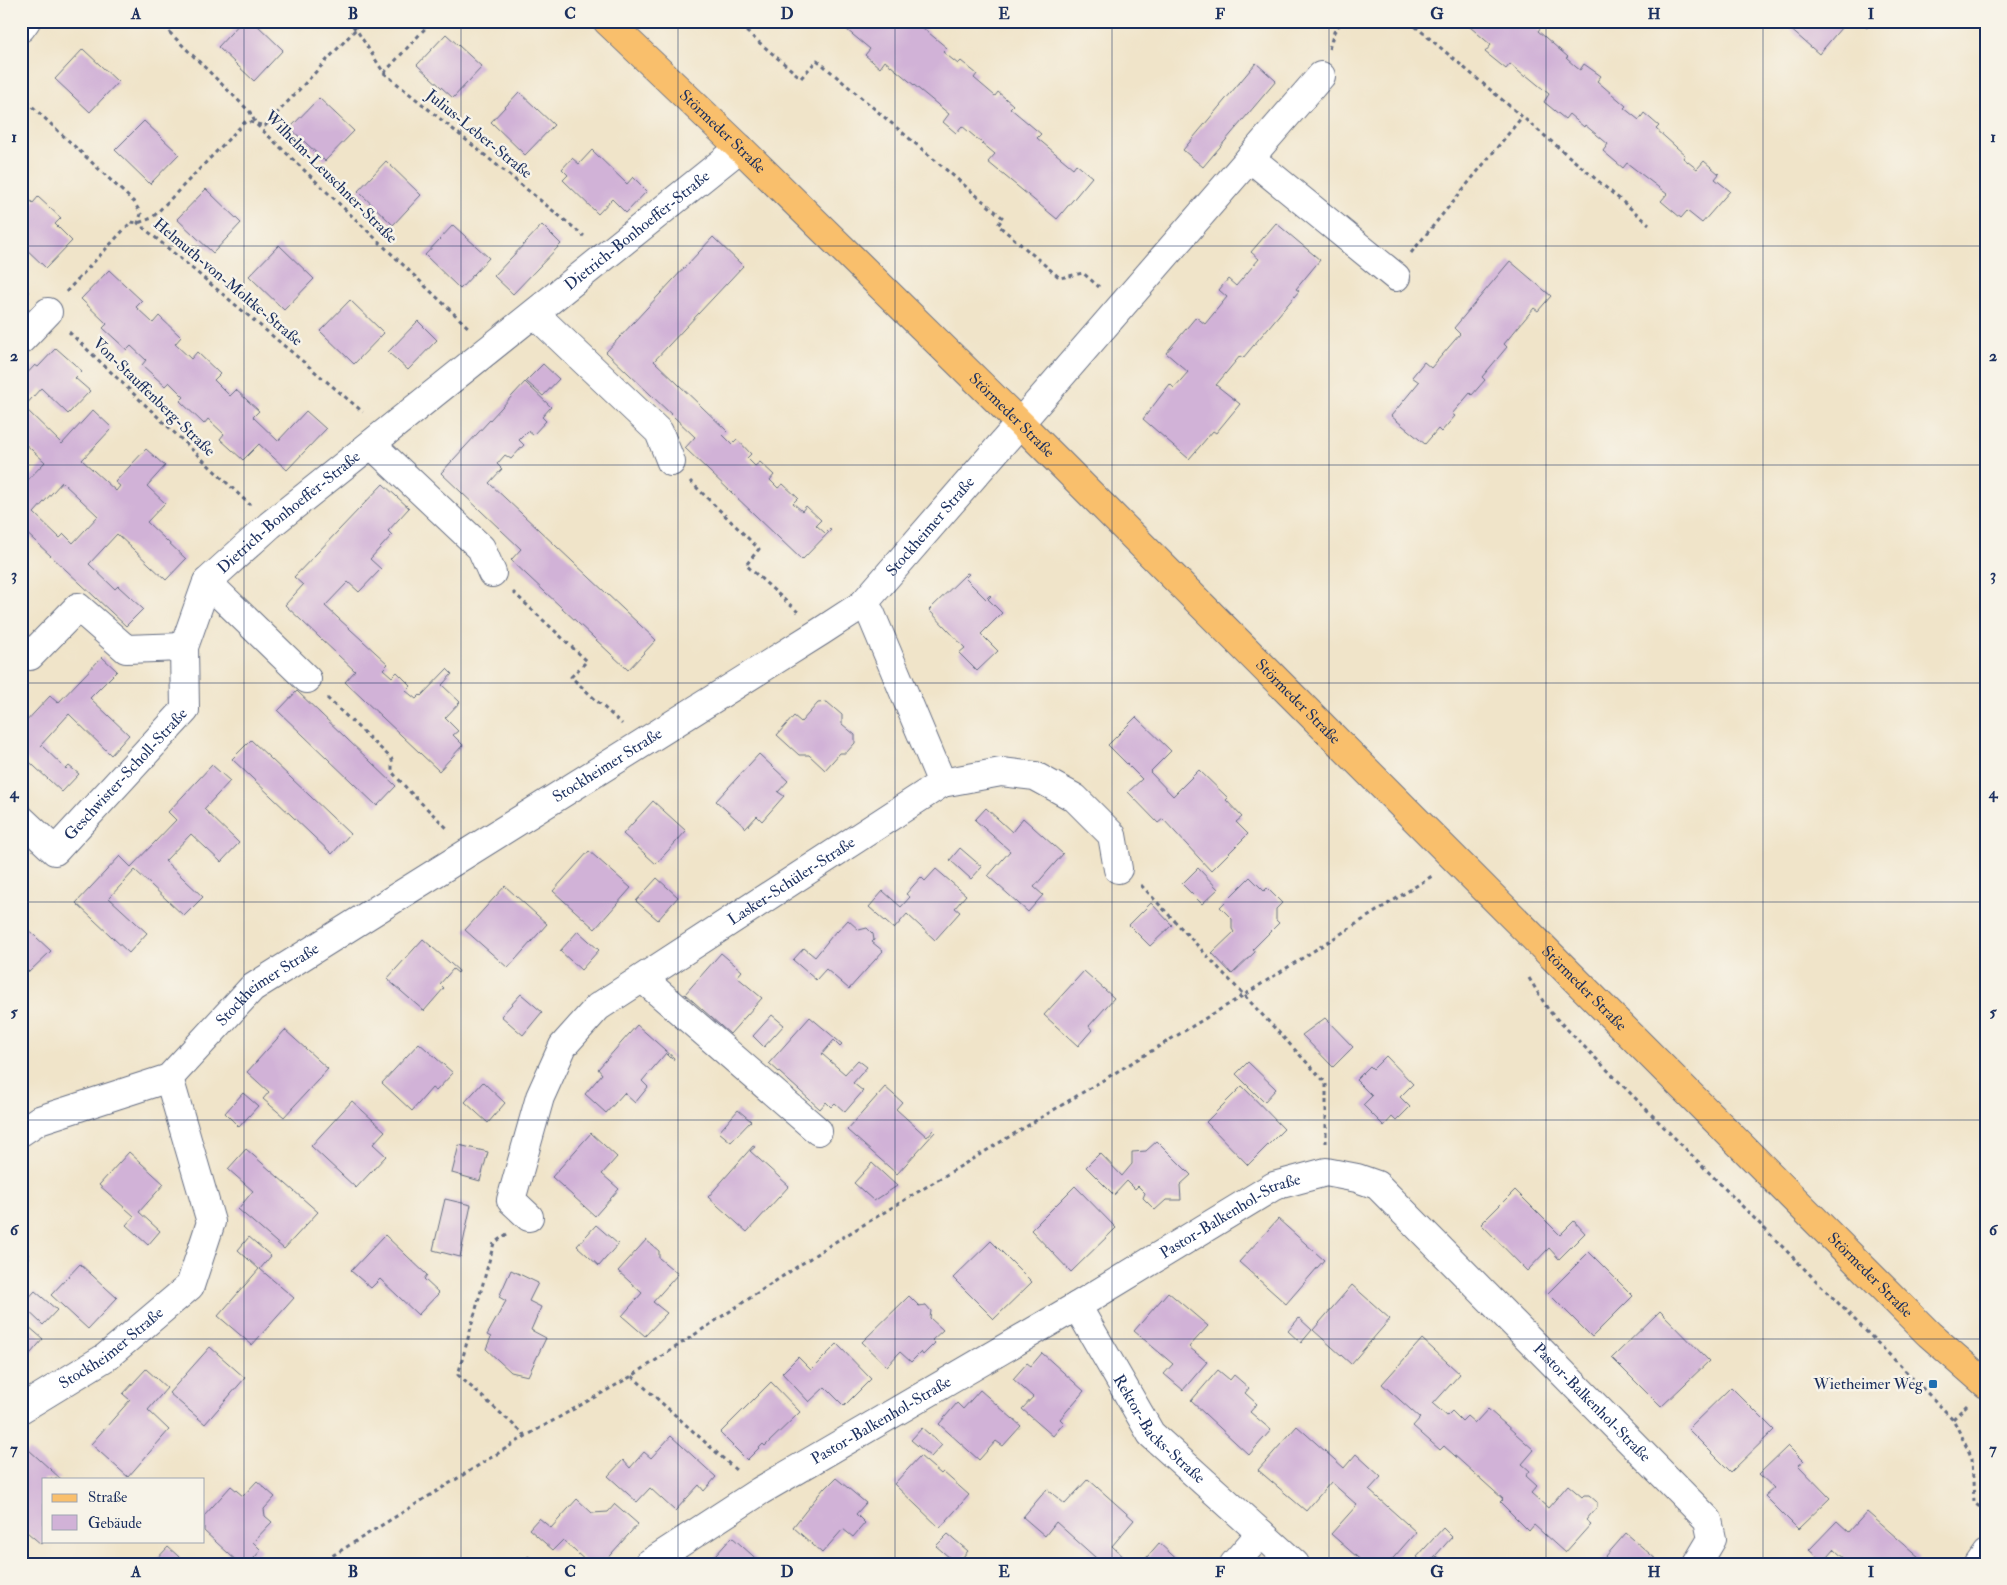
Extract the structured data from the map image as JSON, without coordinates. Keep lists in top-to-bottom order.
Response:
{
  "streets": {
    "main road": ["Störmeder Straße"],
    "street": [
      "Dietrich-Bonhoeffer-Straße",
      "Stockheimer Straße",
      "Geschwister-Scholl-Straße",
      "Lasker-Schüler-Straße",
      "Pastor-Balkenhol-Straße",
      "Rektor-Backs-Straße"
    ],
    "path": [
      "Julius-Leber-Straße",
      "Wilhelm-Leuschner-Straße",
      "Helmuth-von-Moltke-Straße",
      "Von-Stauffenberg-Straße"
    ]
  },
  "crossings": [
    ["Störmeder Straße", "Dietrich-Bonhoeffer-Straße"],
    ["Störmeder Straße", "Stockheimer Straße"],
    ["Julius-Leber-Straße", "Dietrich-Bonhoeffer-Straße"],
    ["Wilhelm-Leuschner-Straße", "Dietrich-Bonhoeffer-Straße"],
    ["Dietrich-Bonhoeffer-Straße", "Helmuth-von-Moltke-Straße"],
    ["Dietrich-Bonhoeffer-Straße", "Von-Stauffenberg-Straße"],
    ["Dietrich-Bonhoeffer-Straße", "Geschwister-Scholl-Straße"],
    ["Pastor-Balkenhol-Straße", "Rektor-Backs-Straße"]
  ],
  "places": {
    "transit": ["Wietheimer Weg"]
  },
  "legend": ["Straße", "Gebäude"],
  "grid": {
    "columns": [
      "A",
      "B",
      "C",
      "D",
      "E",
      "F",
      "G",
      "H",
      "I"
    ],
    "rows": [
      "1",
      "2",
      "3",
      "4",
      "5",
      "6",
      "7"
    ]
  }
}
